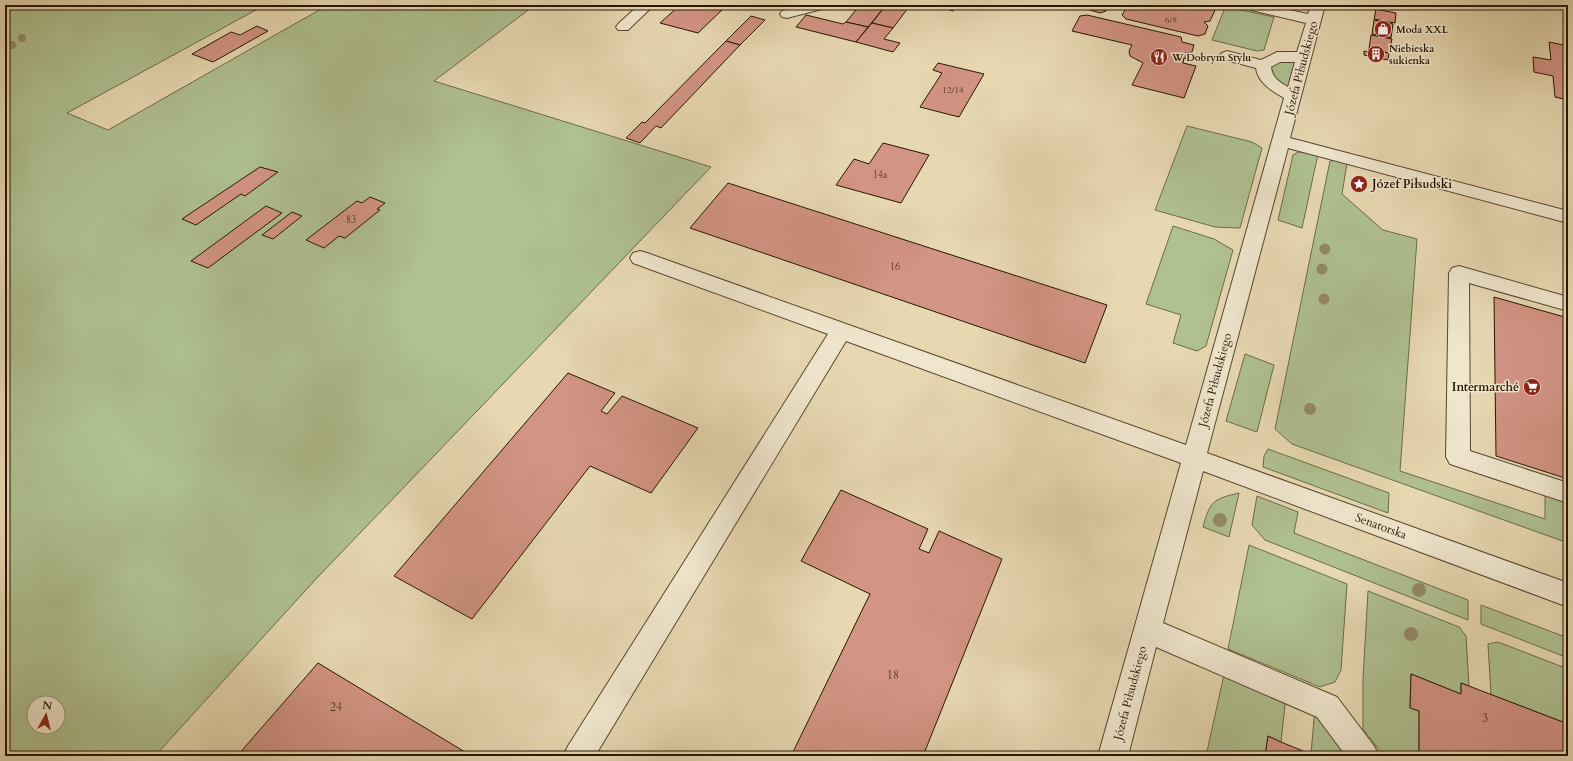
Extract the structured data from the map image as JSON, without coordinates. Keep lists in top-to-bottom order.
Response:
{
  "streets": {
    "street": ["Józefa Piłsudskiego", "Senatorska"]
  },
  "crossings": [
    ["Józefa Piłsudskiego", "Senatorska"]
  ],
  "places": {
    "shop": ["Moda XXL"],
    "building": ["Niebieska sukienka"],
    "restaurant": ["W Dobrym Stylu"],
    "place": ["Józef Piłsudski"],
    "supermarket": ["Intermarché"]
  },
  "house_numbers": [
    "6/8",
    "12/14",
    "14a",
    "83",
    "16",
    "18",
    "24",
    "3"
  ],
  "north": "top"
}
